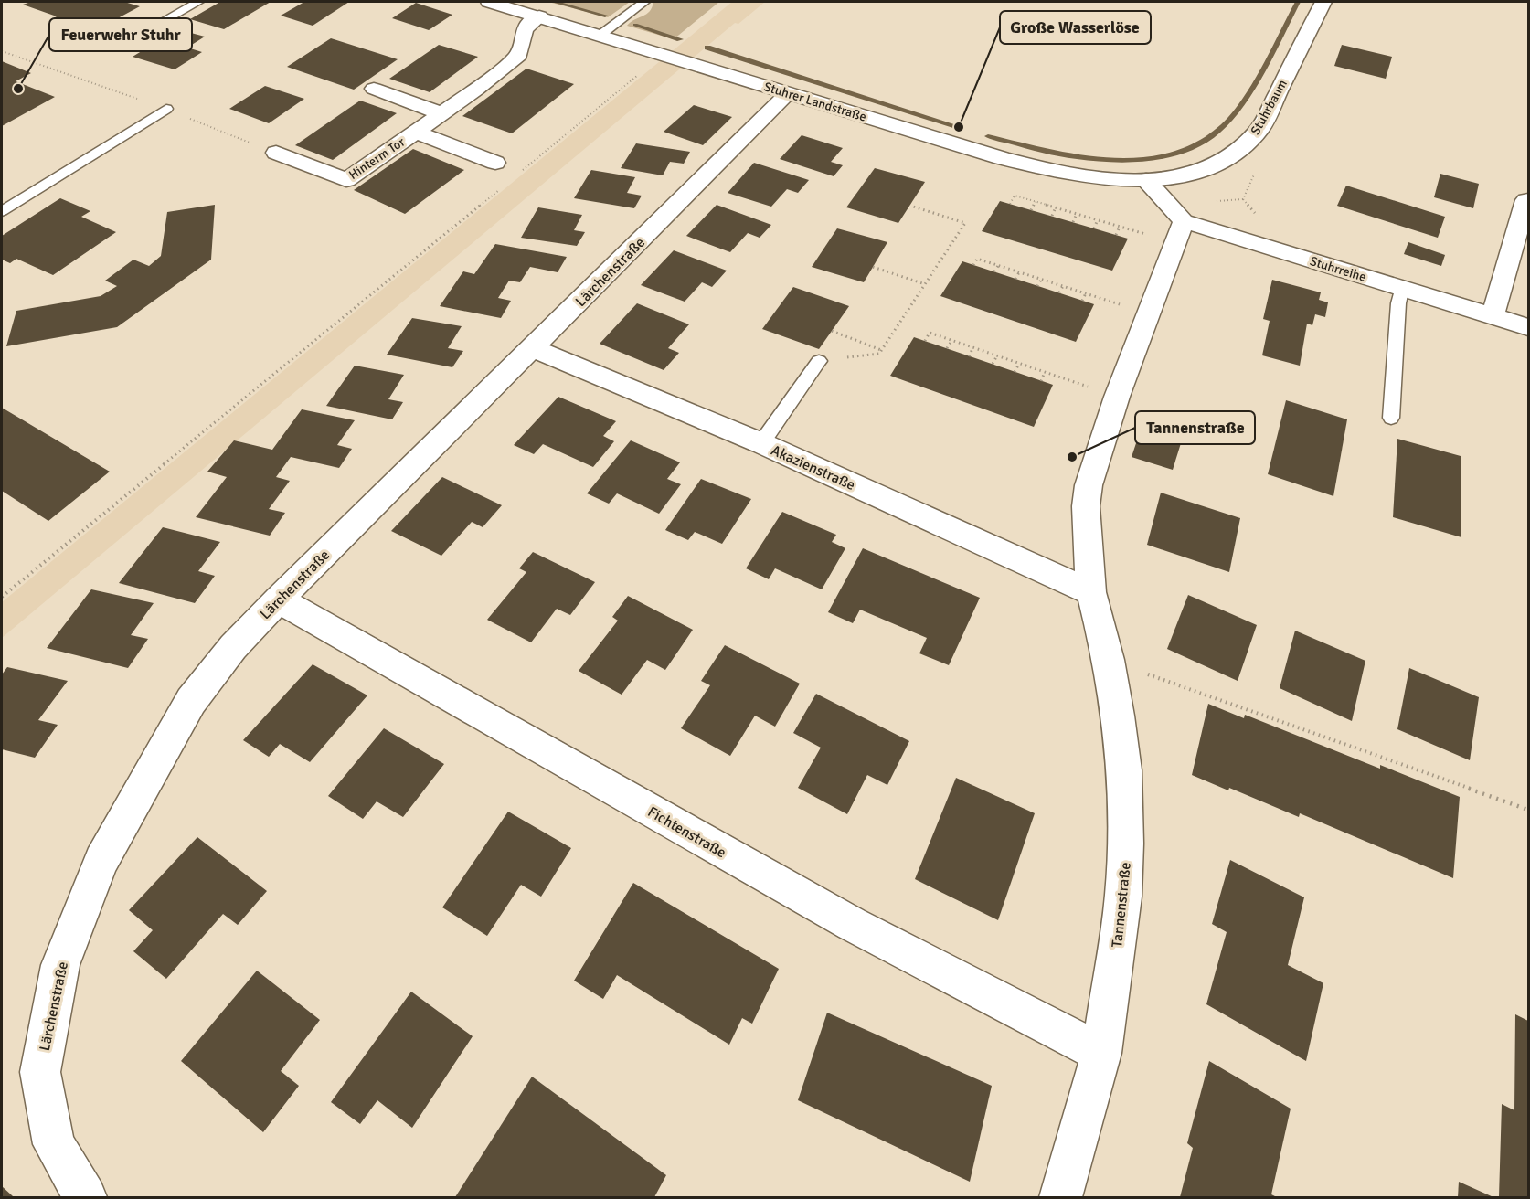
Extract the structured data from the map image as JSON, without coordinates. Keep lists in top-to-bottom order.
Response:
{
  "streets": {
    "street": [
      "Stuhrer Landstraße",
      "Stuhrbaum",
      "Hinterm Tor",
      "Stuhrreihe",
      "Lärchenstraße",
      "Akazienstraße",
      "Fichtenstraße",
      "Tannenstraße"
    ]
  },
  "crossings": [
    ["Stuhrer Landstraße", "Stuhrbaum"],
    ["Stuhrer Landstraße", "Hinterm Tor"],
    ["Stuhrer Landstraße", "Lärchenstraße"],
    ["Stuhrreihe", "Tannenstraße"],
    ["Lärchenstraße", "Akazienstraße"],
    ["Lärchenstraße", "Fichtenstraße"],
    ["Akazienstraße", "Tannenstraße"],
    ["Fichtenstraße", "Tannenstraße"]
  ],
  "places": ["Feuerwehr Stuhr", "Große Wasserlöse", "Tannenstraße"]
}
